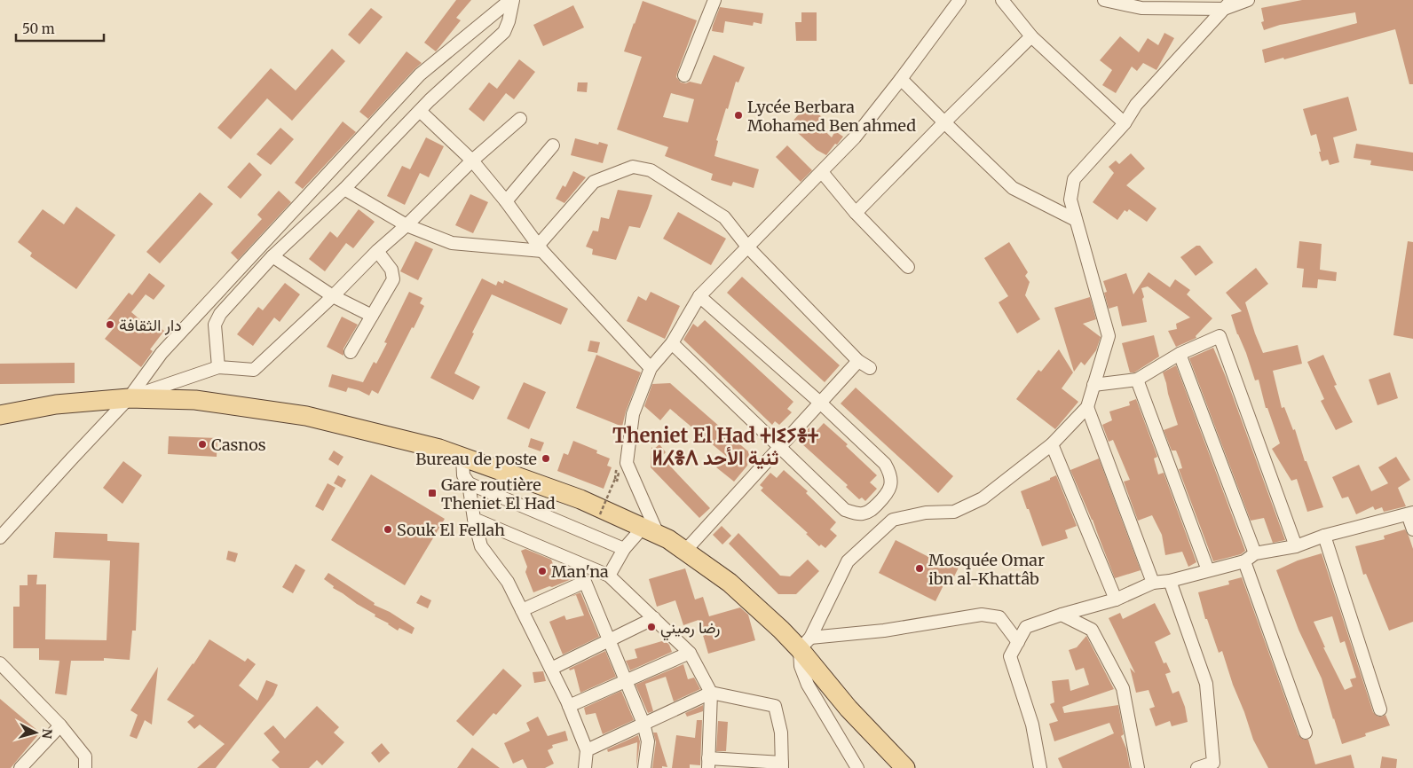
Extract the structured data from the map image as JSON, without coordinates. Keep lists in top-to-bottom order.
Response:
{
  "districts": ["Theniet El Had ⵜⵏⵉⵢⴻⵜ ⵍⵃⴻⴷ ثنية الأحد"],
  "places": {
    "other": [
      "Lycée Berbara Mohamed Ben ahmed",
      "دار الثقافة",
      "Casnos",
      "Bureau de poste",
      "Souk El Fellah",
      "Mosquée Omar ibn al-Khattâb",
      "Man'na",
      "رضا رميني"
    ],
    "transit": ["Gare routière Theniet El Had"]
  },
  "scale_bar": "50 m",
  "north": "right"
}
